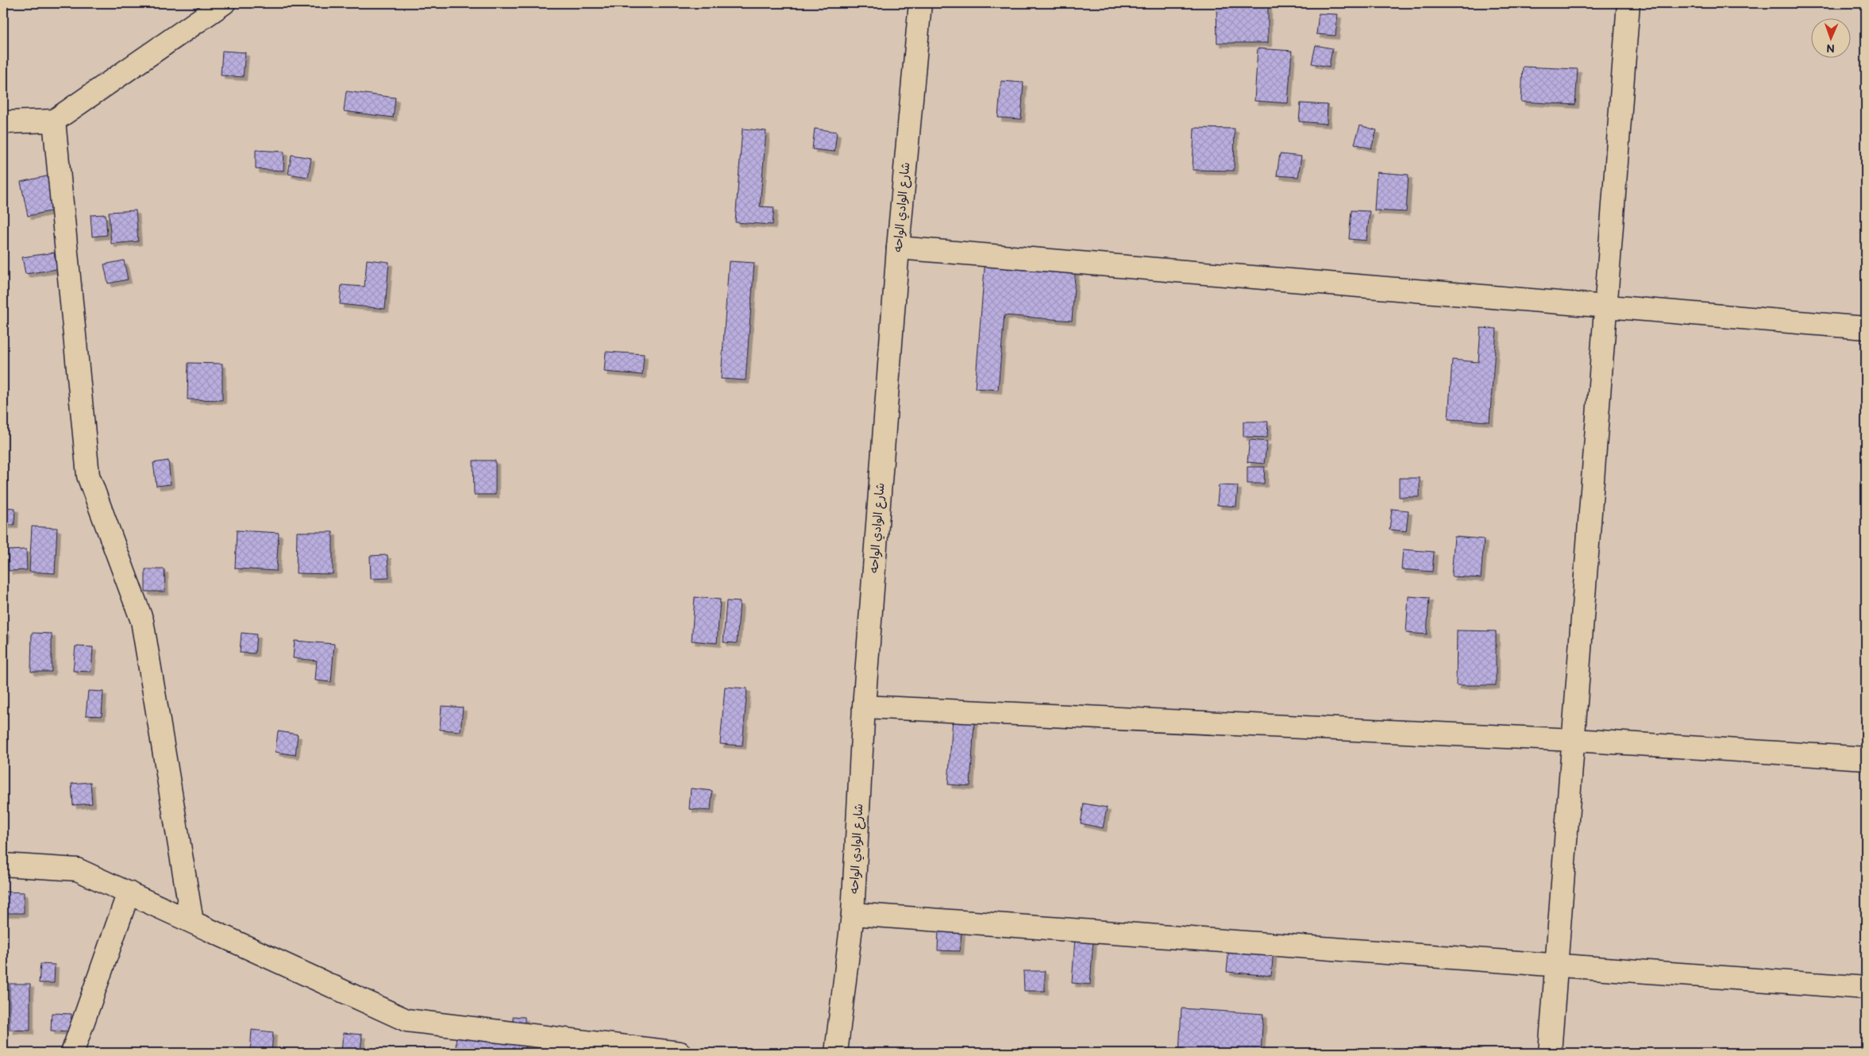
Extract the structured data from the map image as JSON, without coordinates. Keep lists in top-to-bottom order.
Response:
{
  "streets": {
    "street": ["شارع الوادي الواحه"]
  },
  "north": "bottom"
}
